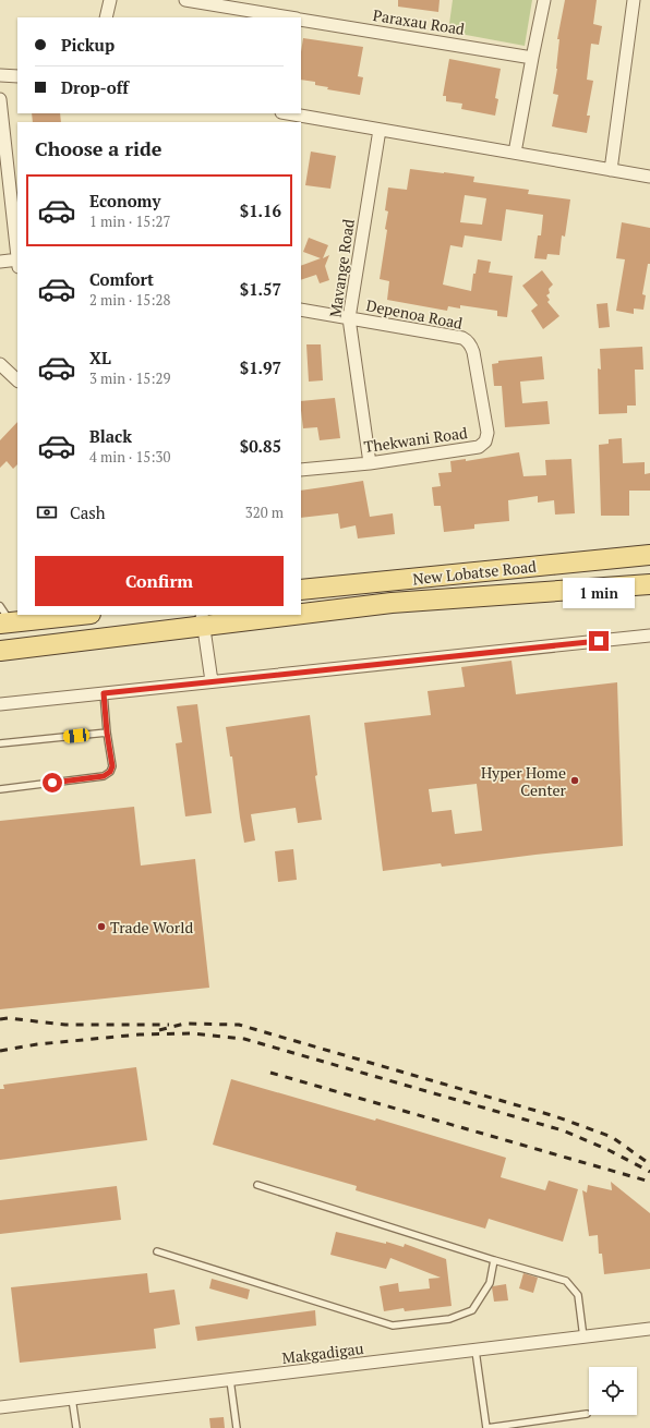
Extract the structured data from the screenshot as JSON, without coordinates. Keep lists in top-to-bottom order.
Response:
{
  "streets": {
    "main road": ["New Lobatse Road"],
    "street": [
      "Paraxau Road",
      "Mavange Road",
      "Depenoa Road",
      "Thekwani Road",
      "Makgadigau"
    ]
  },
  "crossings": [
    ["Mavange Road", "Depenoa Road"],
    ["Mavange Road", "Thekwani Road"],
    ["Depenoa Road", "Thekwani Road"]
  ],
  "places": ["Hyper Home Center", "Trade World"],
  "page": {
    "banner": ["Pickup", "Drop-off"],
    "heading": "Choose a ride",
    "list": [
      {
        "name": "Economy",
        "note": "1 min · 15:27",
        "value": "$1.16"
      },
      {
        "name": "Comfort",
        "note": "2 min · 15:28",
        "value": "$1.57"
      },
      {
        "name": "XL",
        "note": "3 min · 15:29",
        "value": "$1.97"
      },
      {
        "name": "Black",
        "note": "4 min · 15:30",
        "value": "$0.85"
      }
    ],
    "pay": ["Cash", "320 m"],
    "buttons": "Confirm",
    "bubble": "1 min"
  }
}
